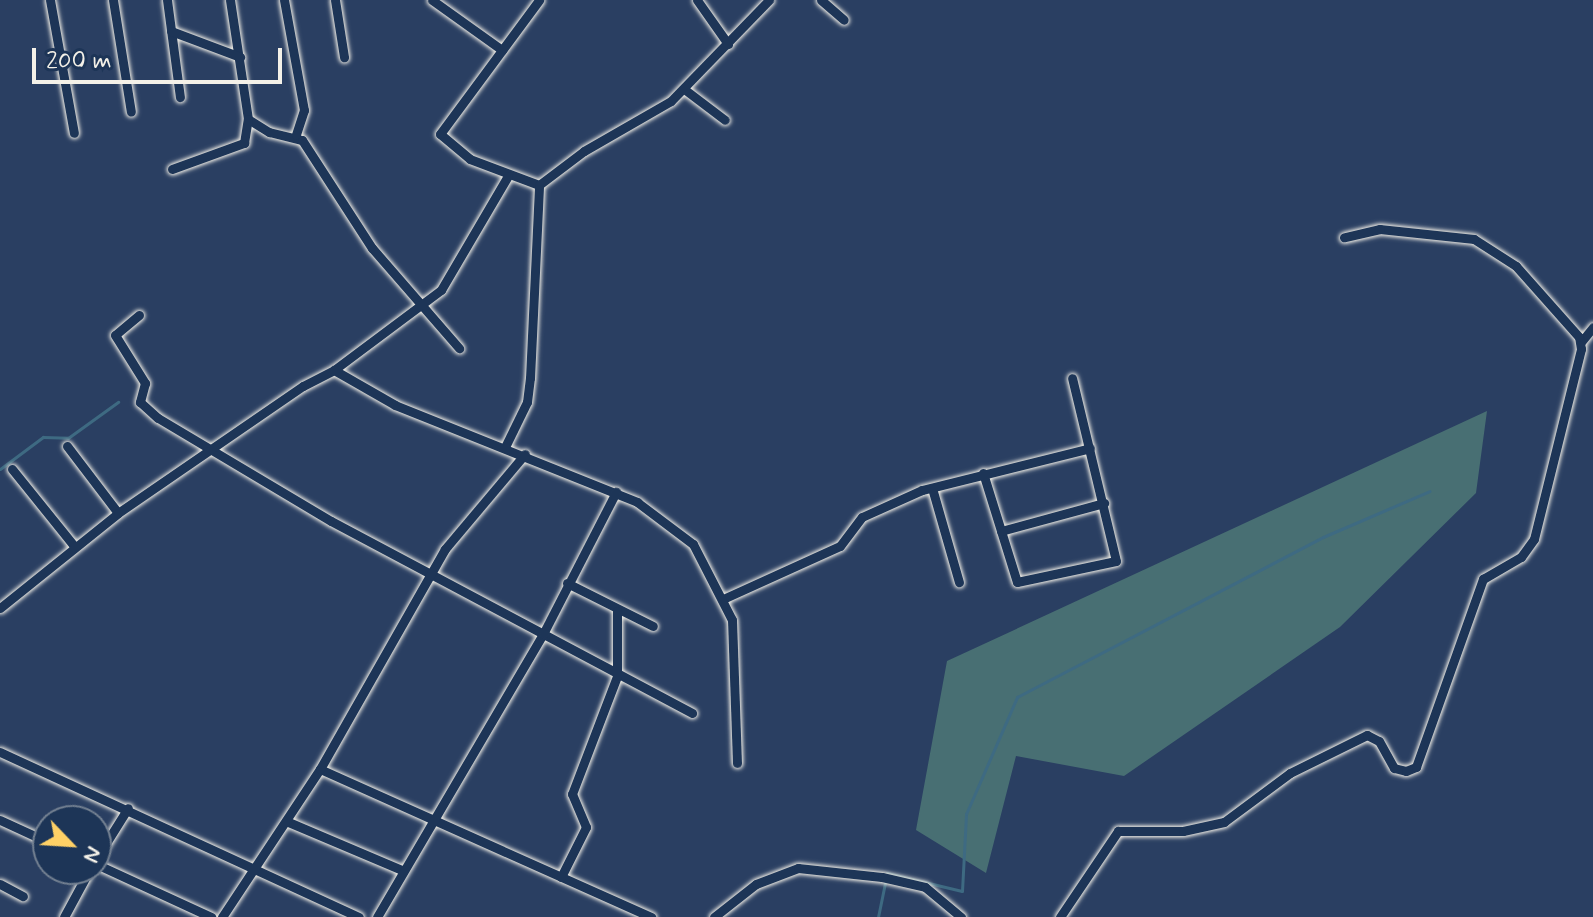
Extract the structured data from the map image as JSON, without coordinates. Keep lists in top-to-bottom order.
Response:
{
  "scale_bar": "200 m",
  "north": "bottom right"
}
